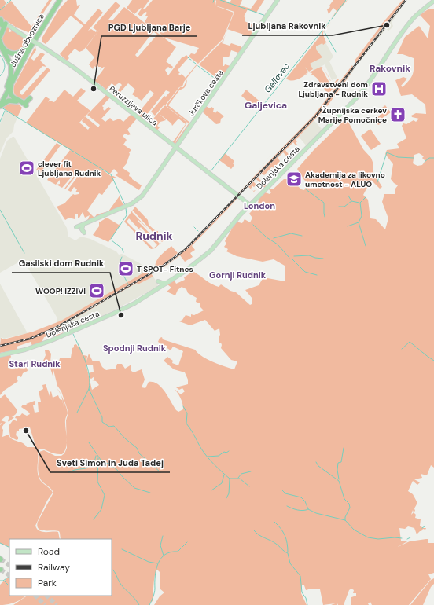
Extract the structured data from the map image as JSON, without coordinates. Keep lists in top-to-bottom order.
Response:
{
  "streets": {
    "highway": ["Južna obvoznica"],
    "main road": ["Jurčkova cesta", "Peruzzijeva ulica", "Dolenjska cesta"]
  },
  "crossings": [
    ["Jurčkova cesta", "Peruzzijeva ulica"],
    ["Peruzzijeva ulica", "Dolenjska cesta"]
  ],
  "districts": [
    "Rakovnik",
    "Galjevica",
    "London",
    "Rudnik",
    "Gornji Rudnik",
    "Spodnji Rudnik",
    "Stari Rudnik"
  ],
  "water": ["Galjevec"],
  "places": {
    "other": [
      "Ljubljana Rakovnik",
      "PGD Ljubljana Barje",
      "Gasilski dom Rudnik",
      "Sveti Simon in Juda Tadej"
    ],
    "hospital": ["Zdravstveni dom Ljubljana - Rudnik"],
    "church": ["Župnijska cerkev Marije Pomočnice"],
    "sports": ["clever fit Ljubljana Rudnik", "T SPOT- Fitnes", "WOOP! IZZIVI"],
    "school or university": ["Akademija za likovno umetnost - ALUO"]
  },
  "legend": ["Road", "Railway", "Park"]
}
